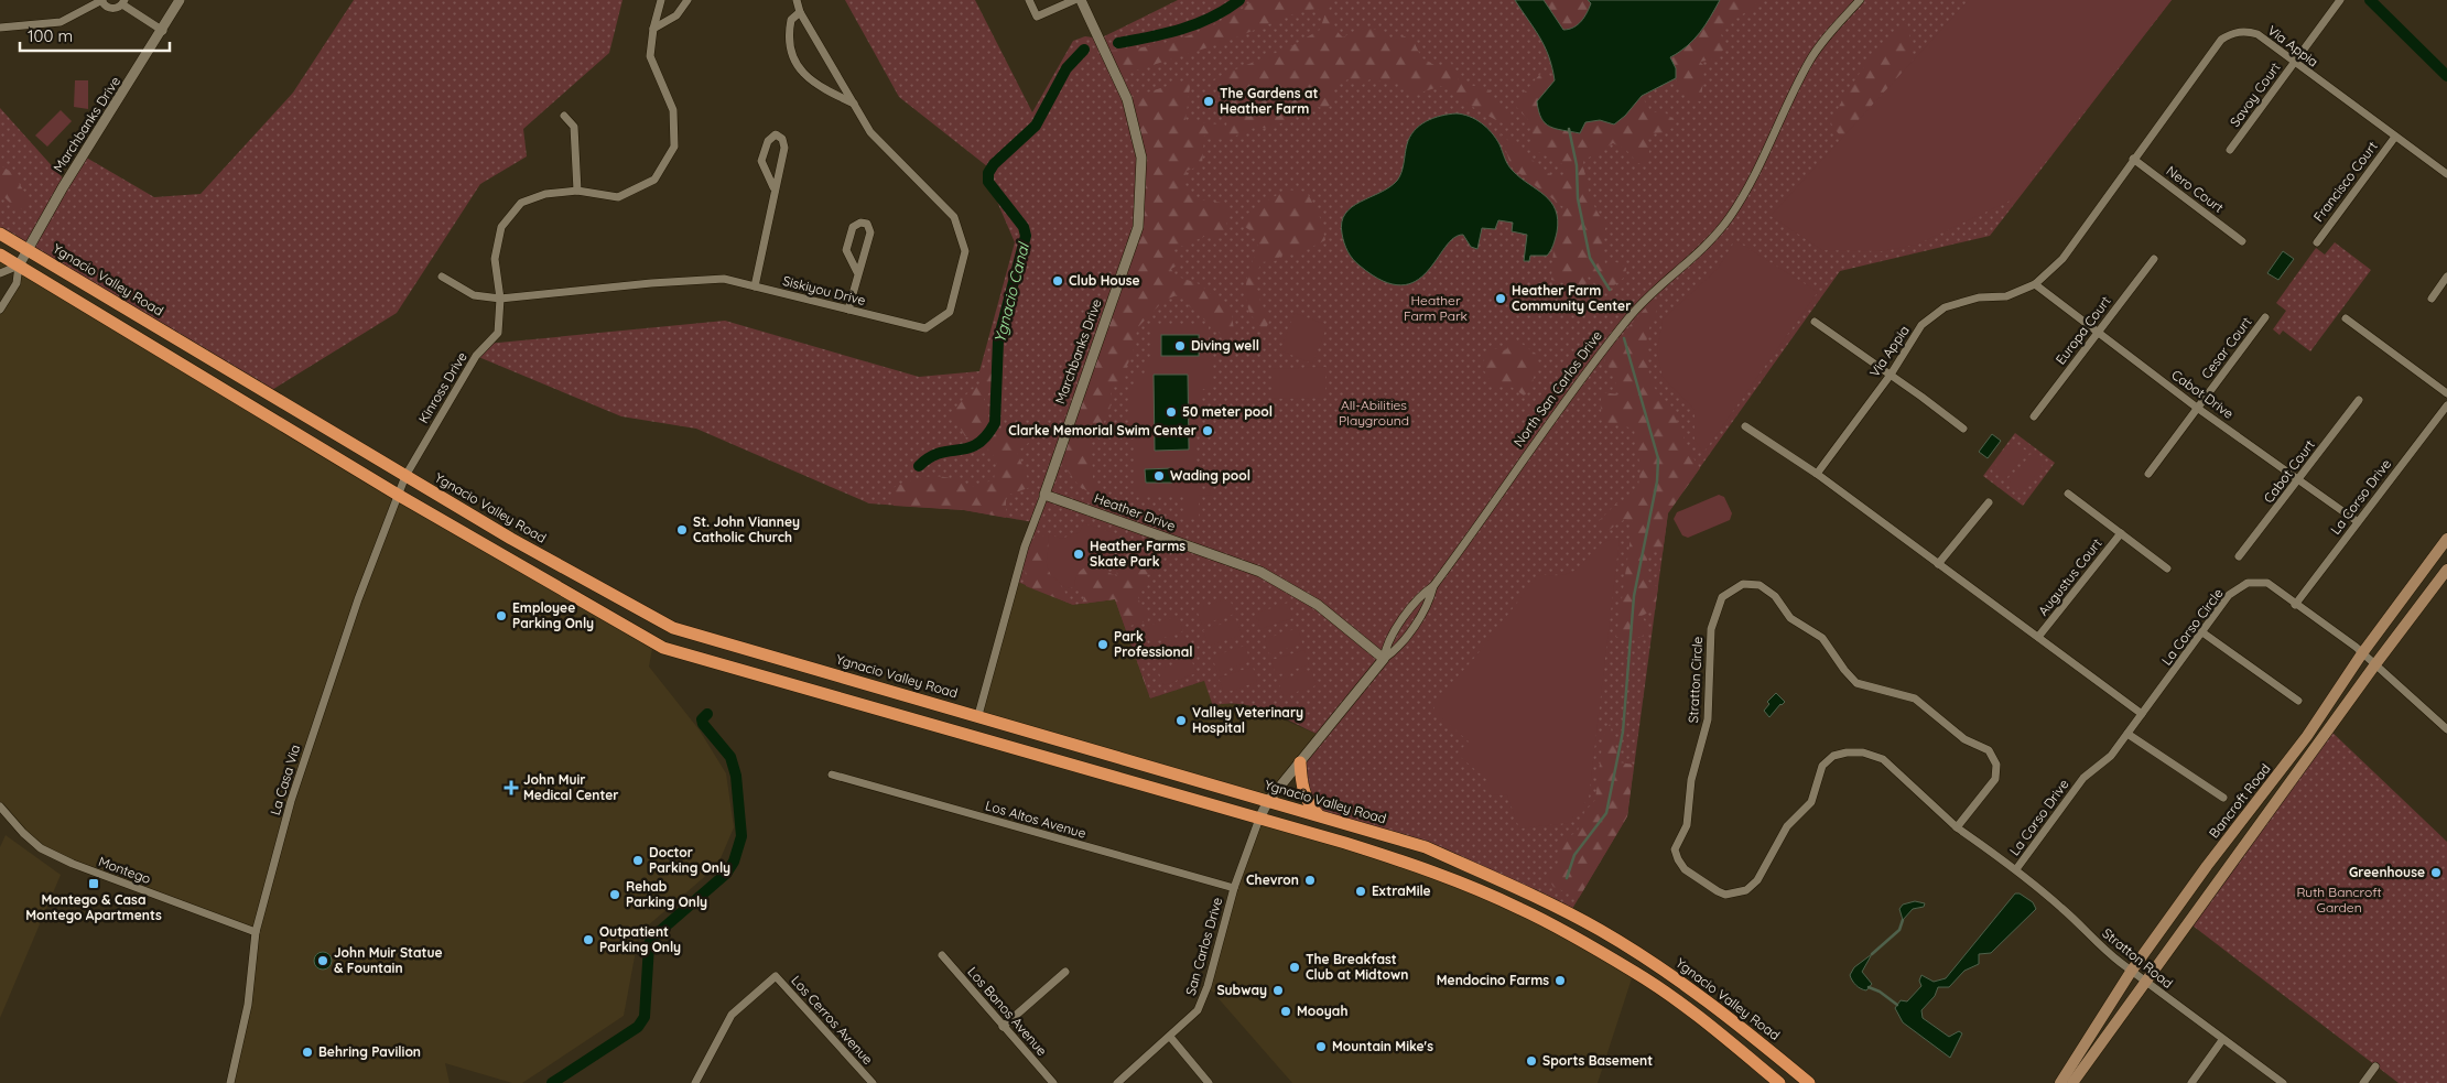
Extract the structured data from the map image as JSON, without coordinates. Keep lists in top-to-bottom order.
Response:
{
  "streets": {
    "highway": ["Ygnacio Valley Road"],
    "main road": ["Bancroft Road"],
    "street": [
      "Via Appia",
      "Savoy Court",
      "Marchbanks Drive",
      "Francisco Court",
      "Nero Court",
      "Siskiyou Drive",
      "Europa Court",
      "Cesar Court",
      "Kinross Drive",
      "North San Carlos Drive",
      "Cabot Drive",
      "Cabot Court",
      "La Corso Drive",
      "Heather Drive",
      "Augustus Court",
      "La Corso Circle",
      "Stratton Circle",
      "La Casa Via",
      "Los Altos Avenue",
      "Montego",
      "San Carlos Drive",
      "Stratton Road",
      "Los Banos Avenue",
      "Los Cerros Avenue"
    ]
  },
  "crossings": [
    ["Via Appia", "Savoy Court"],
    ["Via Appia", "Francisco Court"],
    ["Via Appia", "Nero Court"],
    ["Via Appia", "Cabot Drive"],
    ["Marchbanks Drive", "Ygnacio Valley Road"],
    ["Marchbanks Drive", "Heather Drive"],
    ["Ygnacio Valley Road", "Kinross Drive"],
    ["Ygnacio Valley Road", "North San Carlos Drive"],
    ["Siskiyou Drive", "Kinross Drive"],
    ["Europa Court", "Cabot Drive"],
    ["Cesar Court", "Cabot Drive"],
    ["Kinross Drive", "La Casa Via"],
    ["North San Carlos Drive", "Heather Drive"],
    ["North San Carlos Drive", "San Carlos Drive"],
    ["Cabot Drive", "Cabot Court"],
    ["Cabot Drive", "La Corso Drive"],
    ["La Corso Drive", "La Corso Circle"],
    ["La Corso Drive", "Stratton Road"],
    ["La Corso Circle", "Bancroft Road"],
    ["Stratton Circle", "Stratton Road"],
    ["La Casa Via", "Montego"],
    ["Bancroft Road", "Stratton Road"],
    ["Los Altos Avenue", "San Carlos Drive"]
  ],
  "water": ["Ygnacio Canal"],
  "parks": ["Heather Farm Park", "All-Abilities Playground", "Ruth Bancroft Garden"],
  "places": {
    "other": [
      "The Gardens at Heather Farm",
      "Club House",
      "Heather Farm Community Center",
      "Diving well",
      "50 meter pool",
      "Clarke Memorial Swim Center",
      "Wading pool",
      "St. John Vianney Catholic Church",
      "Heather Farms Skate Park",
      "Employee Parking Only",
      "Park Professional",
      "Valley Veterinary Hospital",
      "Doctor Parking Only",
      "Greenhouse",
      "Chevron",
      "ExtraMile",
      "Rehab Parking Only",
      "Outpatient Parking Only",
      "John Muir Statue & Fountain",
      "The Breakfast Club at Midtown",
      "Mendocino Farms",
      "Subway",
      "Mooyah",
      "Mountain Mike's",
      "Behring Pavilion",
      "Sports Basement"
    ],
    "health": ["John Muir Medical Center"],
    "transit": ["Montego & Casa Montego Apartments"]
  },
  "scale_bar": "100 m"
}
